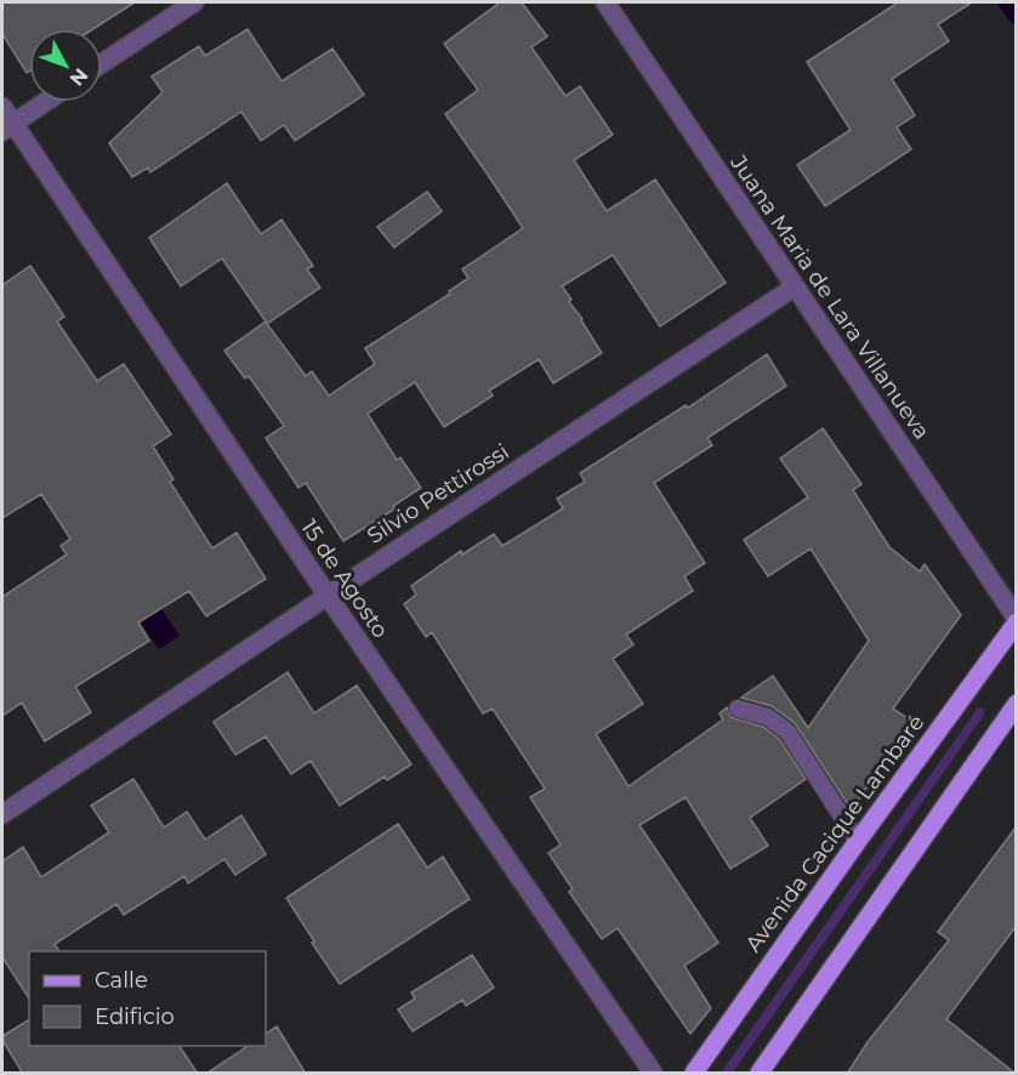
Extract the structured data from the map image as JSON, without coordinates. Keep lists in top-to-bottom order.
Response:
{
  "streets": {
    "main road": ["Avenida Cacique Lambaré"],
    "street": ["Juana Maria de Lara Villanueva", "Silvio Pettirossi", "15 de Agosto"]
  },
  "crossings": [
    ["Juana Maria de Lara Villanueva", "Silvio Pettirossi"],
    ["Juana Maria de Lara Villanueva", "Avenida Cacique Lambaré"],
    ["Silvio Pettirossi", "15 de Agosto"]
  ],
  "legend": ["Calle", "Edificio"],
  "north": "bottom right"
}
